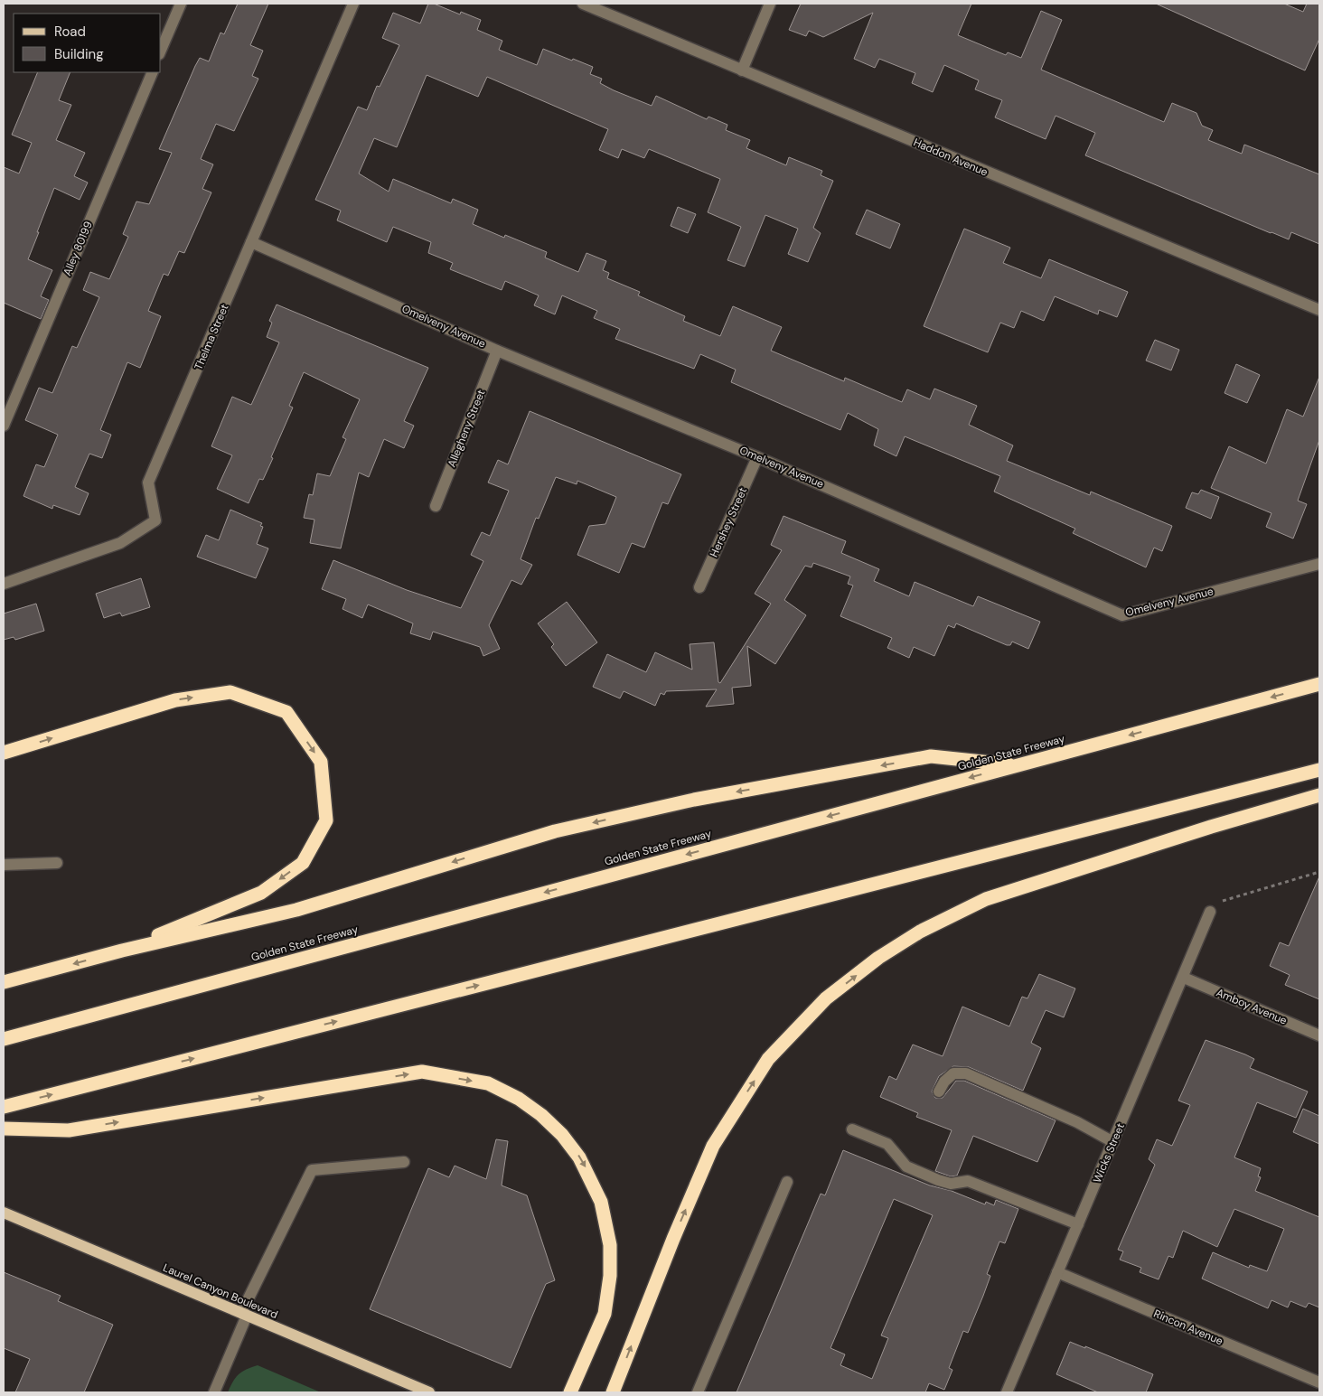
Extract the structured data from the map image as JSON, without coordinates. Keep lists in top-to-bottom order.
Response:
{
  "streets": {
    "highway": ["Golden State Freeway"],
    "main road": ["Laurel Canyon Boulevard"],
    "street": [
      "Haddon Avenue",
      "Alley 80199",
      "Omelveny Avenue",
      "Thelma Street",
      "Allegheny Street",
      "Hershey Street",
      "Amboy Avenue",
      "Wicks Street",
      "Rincon Avenue"
    ]
  },
  "crossings": [
    ["Omelveny Avenue", "Thelma Street"],
    ["Omelveny Avenue", "Allegheny Street"],
    ["Omelveny Avenue", "Hershey Street"],
    ["Amboy Avenue", "Wicks Street"],
    ["Wicks Street", "Rincon Avenue"]
  ],
  "legend": ["Road", "Building"]
}
